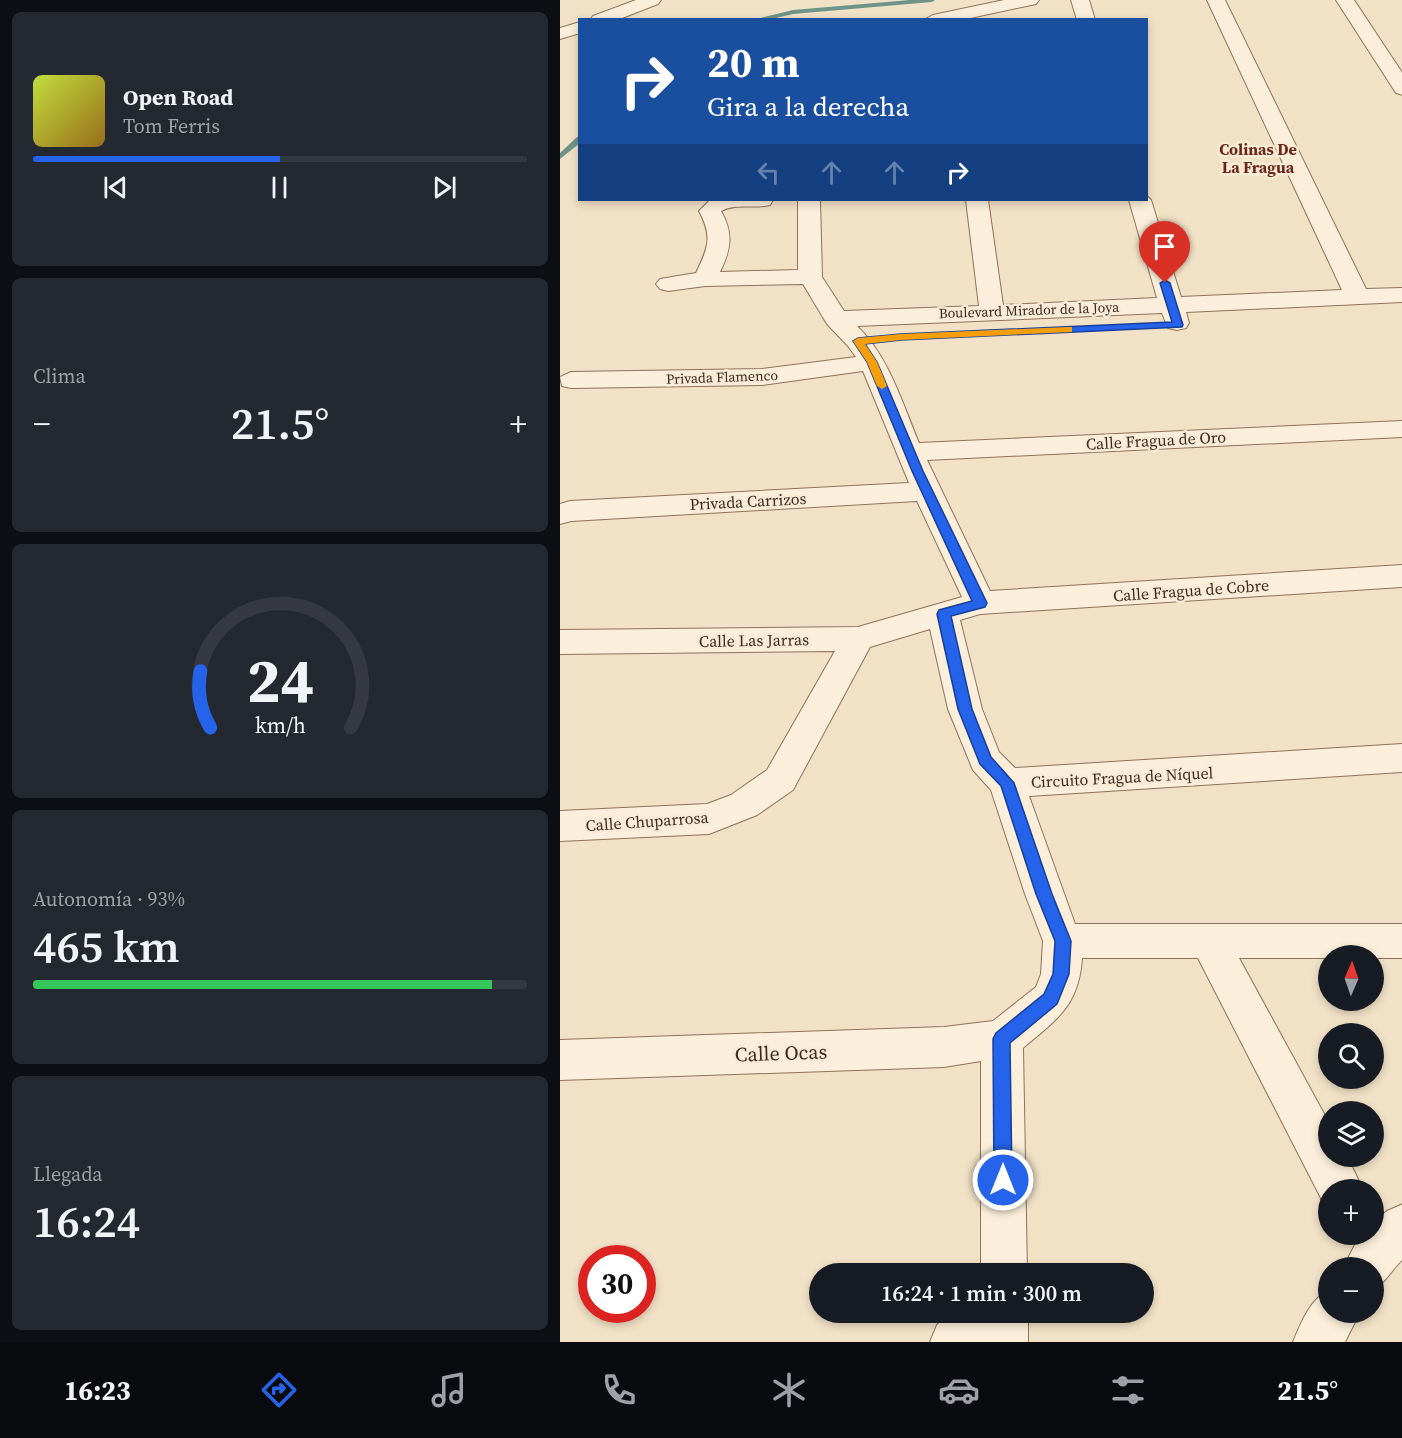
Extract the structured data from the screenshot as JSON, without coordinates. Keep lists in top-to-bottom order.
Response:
{
  "streets": {
    "street": [
      "Boulevard Mirador de la Joya",
      "Privada Flamenco",
      "Calle Fragua de Oro",
      "Privada Carrizos",
      "Calle Fragua de Cobre",
      "Calle Las Jarras",
      "Circuito Fragua de Níquel",
      "Calle Chuparrosa",
      "Calle Ocas"
    ]
  },
  "crossings": [
    ["Boulevard Mirador de la Joya", "Privada Flamenco"],
    ["Calle Las Jarras", "Circuito Fragua de Níquel"],
    ["Calle Las Jarras", "Calle Chuparrosa"]
  ],
  "districts": ["Colinas De La Fragua"],
  "north": "top",
  "page": {
    "turn": ["20 m", "Gira a la derecha"],
    "song": ["Open Road", "Tom Ferris"],
    "tile": [
      "Clima",
      ["Autonomía · 93%", "465 km"],
      ["Llegada", "16:24"]
    ],
    "heat": ["−", "21.5°", "+"],
    "map_buttons": ["+", "−"],
    "limit": "30",
    "trip": "16:24 · 1 min · 300 m",
    "tabs": ["16:23", "21.5°"],
    "gauge": ["24", "km/h"]
  }
}
